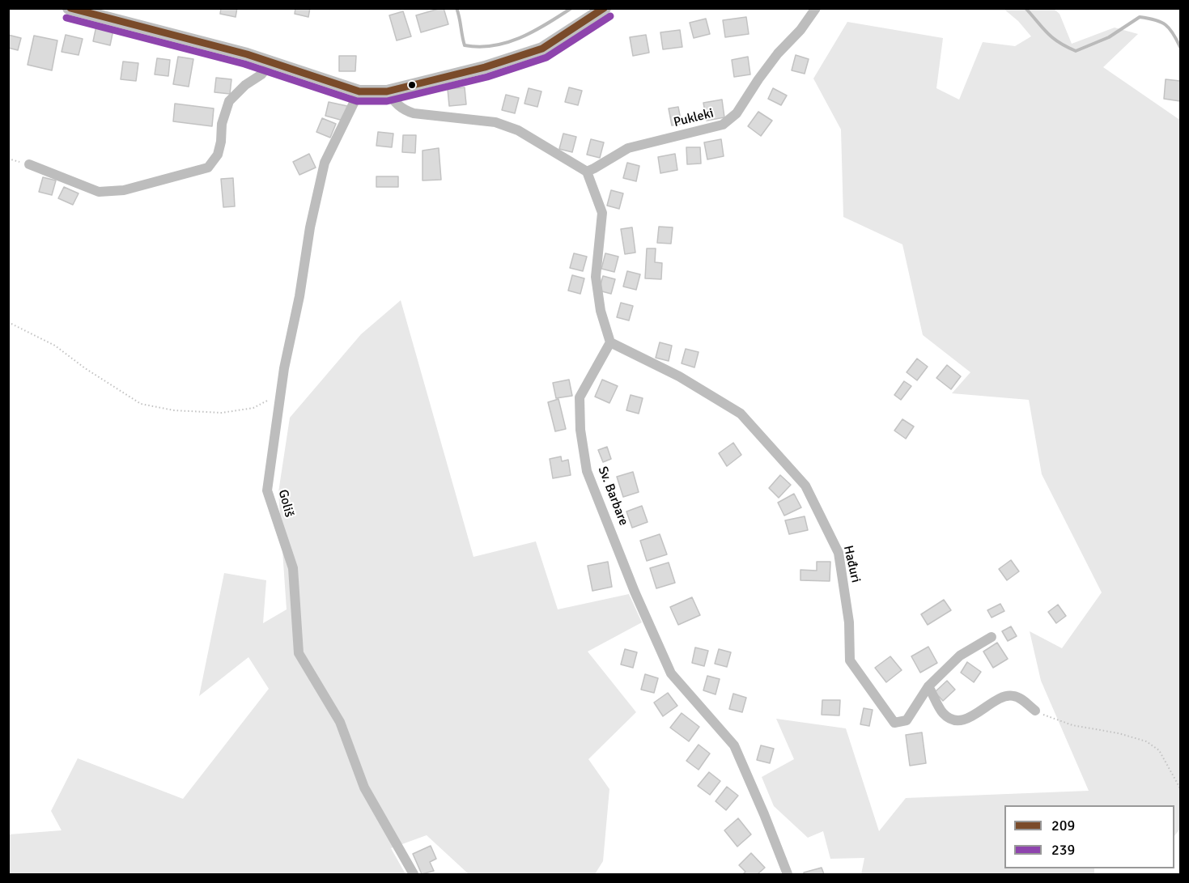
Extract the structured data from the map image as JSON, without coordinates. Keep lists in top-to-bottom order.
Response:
{
  "streets": {
    "street": [
      "Pukleki",
      "Sv. Barbare",
      "Goliš",
      "Hađuri"
    ]
  },
  "crossings": [
    ["Sv. Barbare", "Hađuri"]
  ],
  "lines": ["transit line 209", "transit line 239"],
  "legend": ["209", "239"]
}
